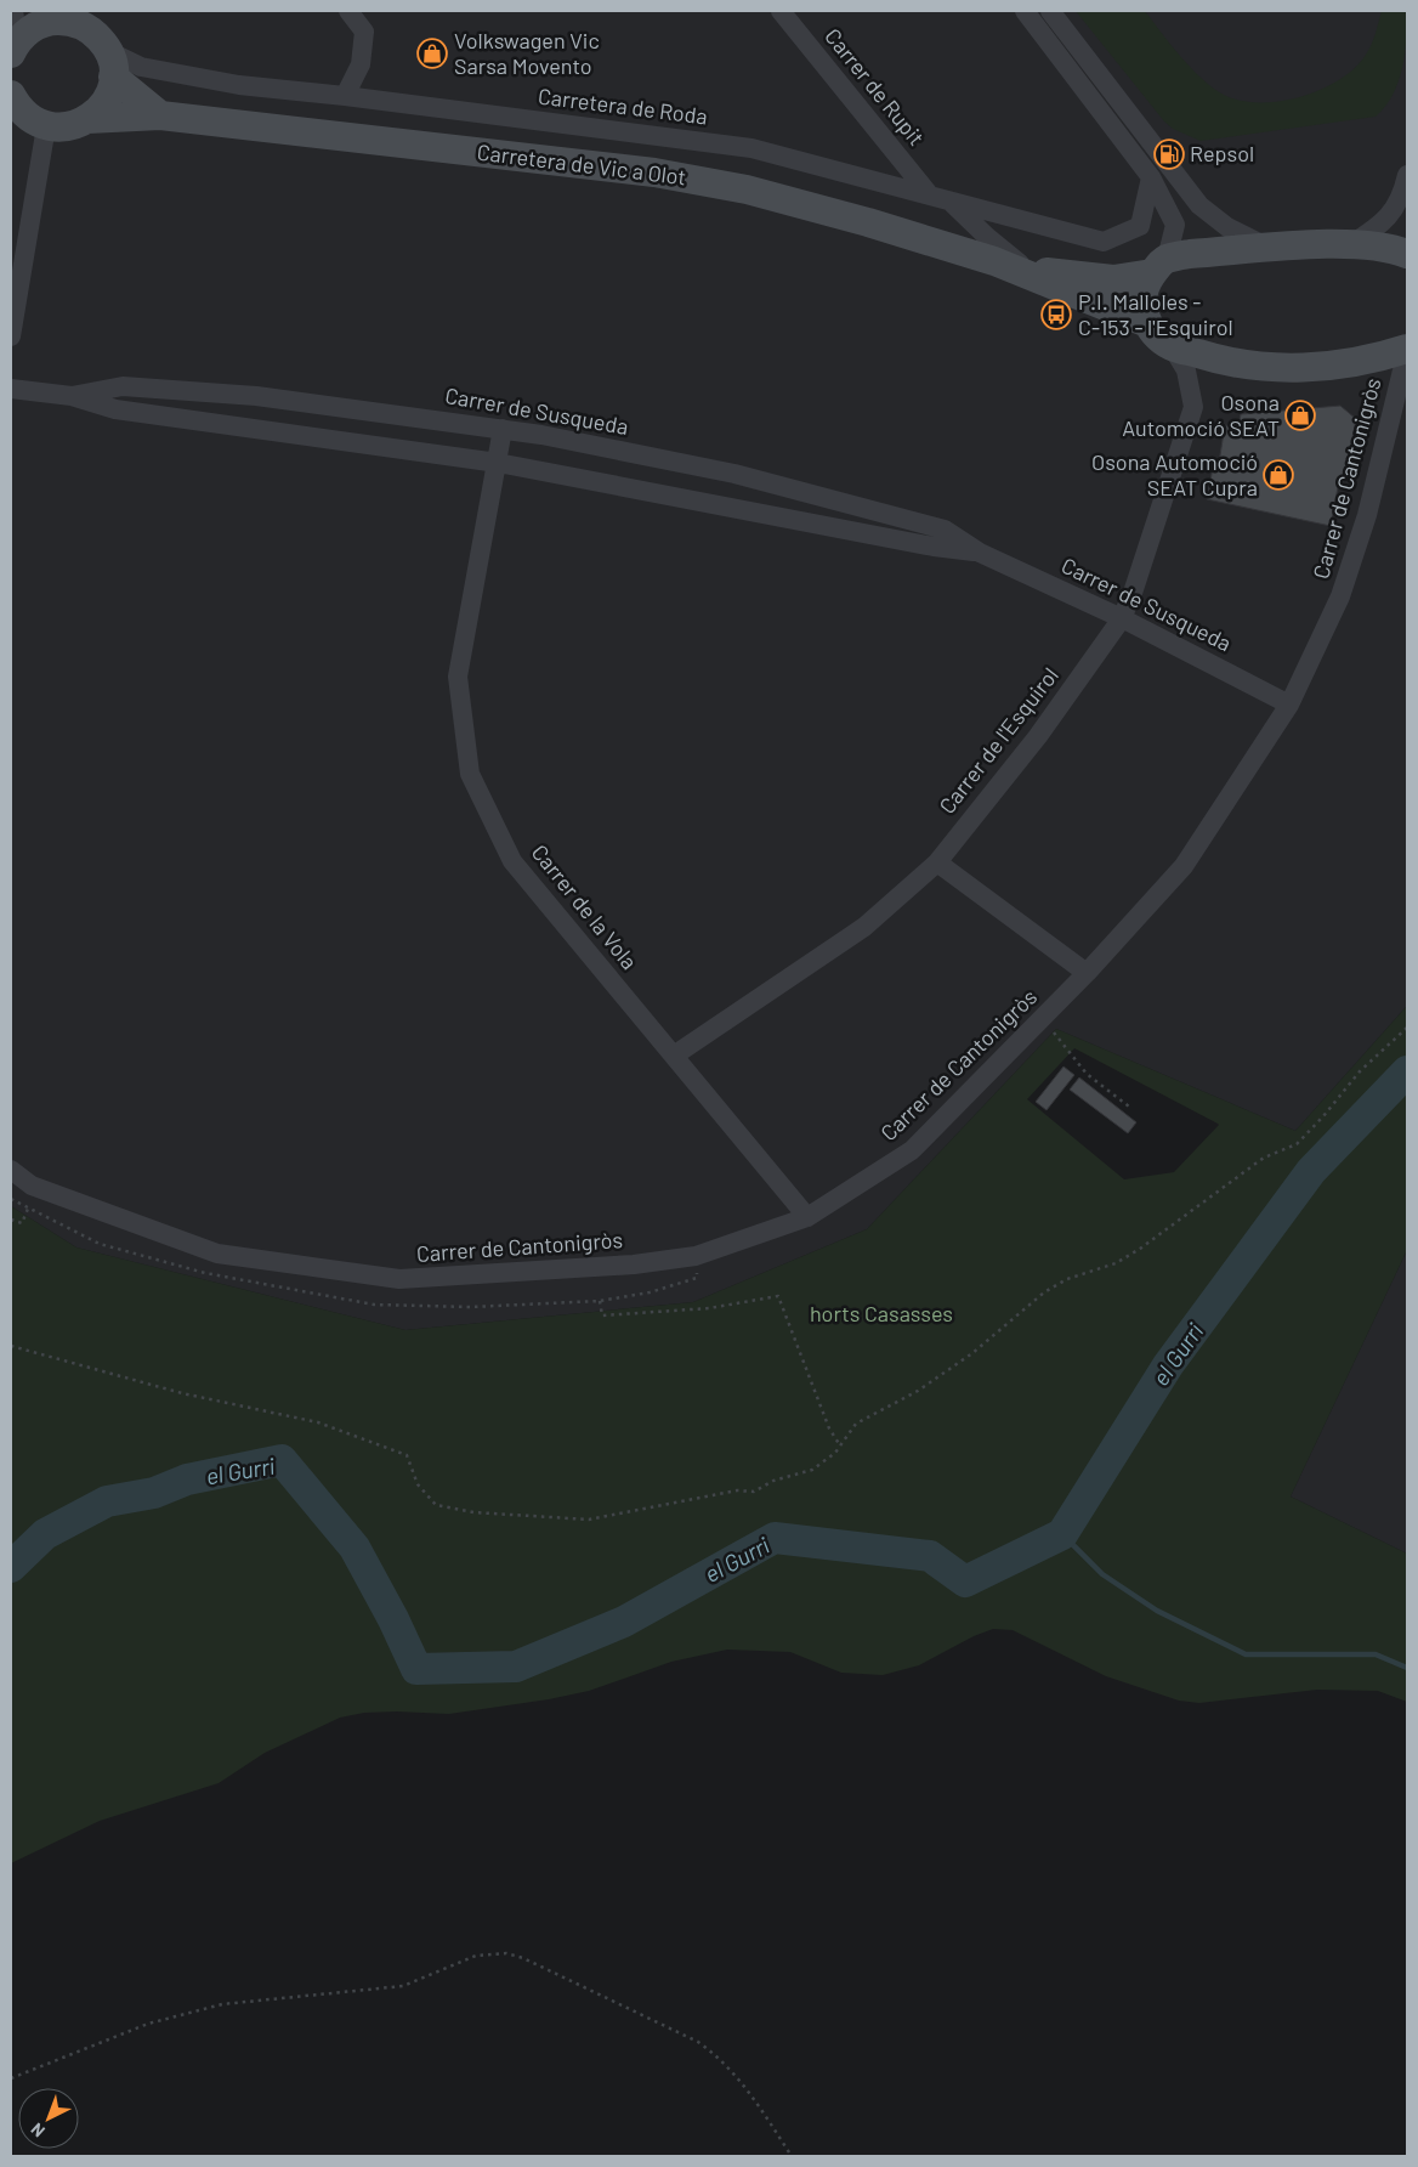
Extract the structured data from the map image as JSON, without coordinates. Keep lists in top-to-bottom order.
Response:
{
  "streets": {
    "street": [
      "Carrer de Rupit",
      "Carretera de Roda",
      "Carretera de Vic a Olot",
      "Carrer de Susqueda",
      "Carrer de Cantonigròs",
      "Carrer de l'Esquirol",
      "Carrer de la Vola"
    ]
  },
  "crossings": [
    ["Carrer de Rupit", "Carretera de Roda"],
    ["Carretera de Roda", "Carretera de Vic a Olot"],
    ["Carrer de Susqueda", "Carrer de Cantonigròs"],
    ["Carrer de Susqueda", "Carrer de l'Esquirol"],
    ["Carrer de Susqueda", "Carrer de la Vola"],
    ["Carrer de Cantonigròs", "Carrer de la Vola"],
    ["Carrer de l'Esquirol", "Carrer de la Vola"]
  ],
  "water": ["el Gurri"],
  "parks": ["horts Casasses"],
  "places": {
    "shop": ["Volkswagen Vic Sarsa Movento", "Osona Automoció SEAT", "Osona Automoció SEAT Cupra"],
    "fuel station": ["Repsol"],
    "bus stop": ["P.I. Malloles - C-153 - l'Esquirol"]
  },
  "north": "bottom left"
}
